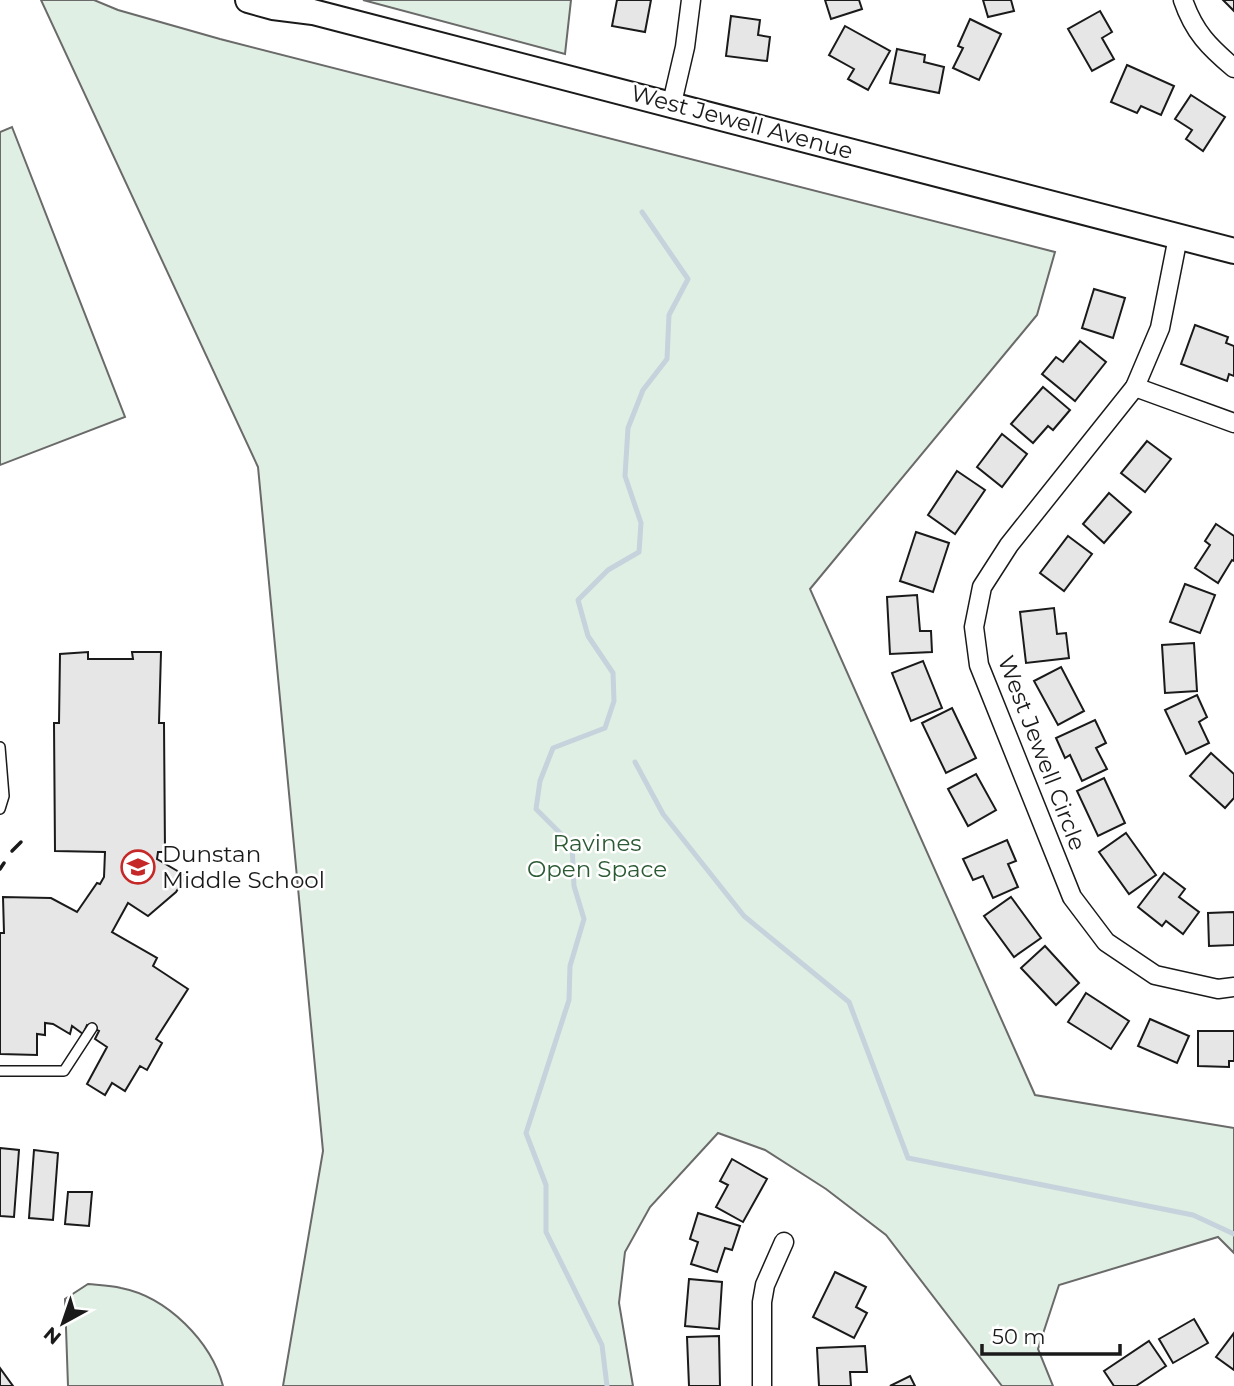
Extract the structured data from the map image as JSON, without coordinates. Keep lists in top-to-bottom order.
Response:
{
  "streets": {
    "main road": ["West Jewell Avenue"],
    "street": ["West Jewell Circle"]
  },
  "crossings": [
    ["West Jewell Avenue", "West Jewell Circle"]
  ],
  "parks": ["Ravines Open Space"],
  "places": {
    "school or university": ["Dunstan Middle School"]
  },
  "scale_bar": "50 m",
  "north": "bottom left"
}
